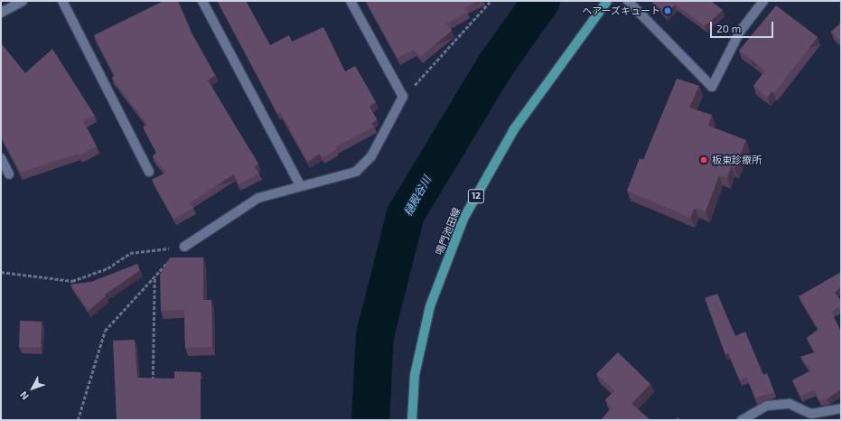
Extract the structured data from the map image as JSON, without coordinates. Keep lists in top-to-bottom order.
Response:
{
  "streets": {
    "main road": ["12", "鳴門池田線"]
  },
  "water": ["樋殿谷川"],
  "places": ["ヘアーズキュート", "板東診療所"],
  "scale_bar": "20 m",
  "north": "bottom left"
}
